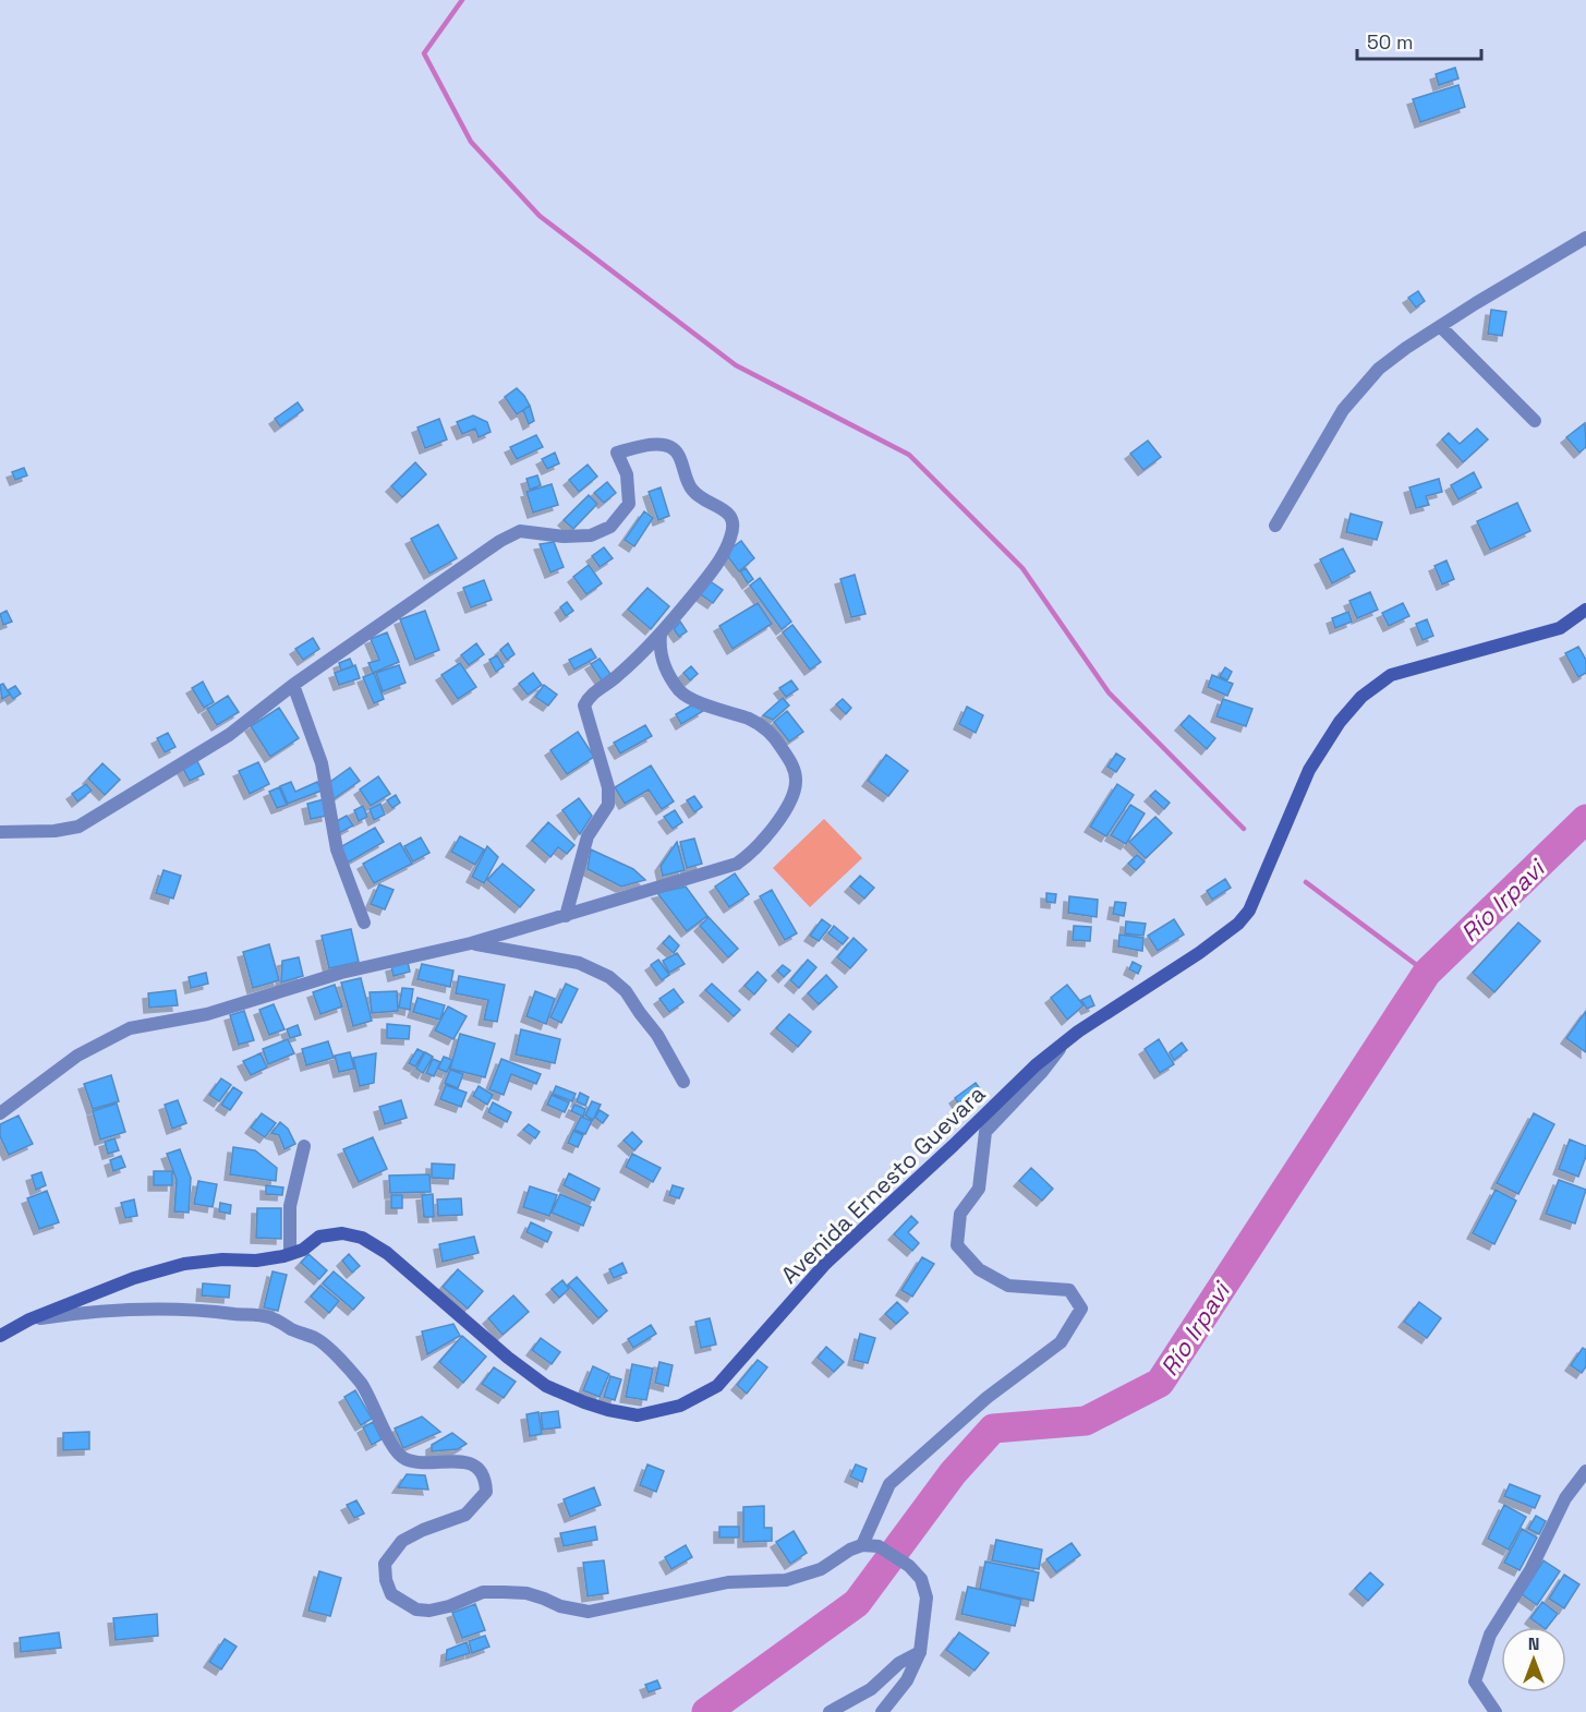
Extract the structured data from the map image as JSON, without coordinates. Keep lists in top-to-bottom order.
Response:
{
  "streets": {
    "main road": ["Avenida Ernesto Guevara"]
  },
  "water": ["Río Irpavi"],
  "scale_bar": "50 m",
  "north": "top"
}
